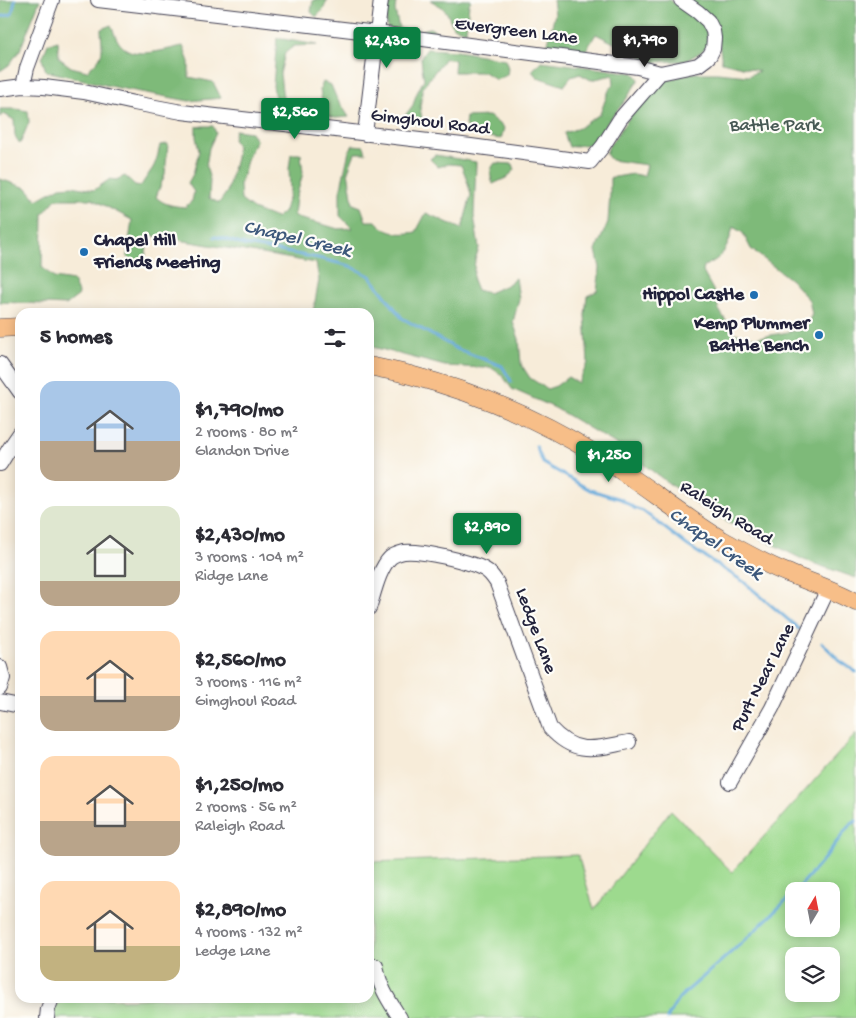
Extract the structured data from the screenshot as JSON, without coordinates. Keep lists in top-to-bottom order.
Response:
{
  "streets": {
    "main road": ["Raleigh Road"],
    "street": [
      "Evergreen Lane",
      "Gimghoul Road",
      "Ledge Lane",
      "Purt Near Lane"
    ]
  },
  "crossings": [
    ["Evergreen Lane", "Gimghoul Road"],
    ["Raleigh Road", "Purt Near Lane"]
  ],
  "water": ["Chapel Creek"],
  "parks": ["Battle Park"],
  "places": ["Chapel Hill Friends Meeting", "Hippol Castle", "Kemp Plummer Battle Bench"],
  "north": "top",
  "page": {
    "price": [
      "$1,790",
      "$2,430",
      "$2,560",
      "$1,250",
      "$2,890"
    ],
    "heading": "5 homes",
    "list": [
      {
        "name": "$1,790/mo",
        "note": "2 rooms · 80 m² · Glandon Drive"
      },
      {
        "name": "$2,430/mo",
        "note": "3 rooms · 104 m² · Ridge Lane"
      },
      {
        "name": "$2,560/mo",
        "note": "3 rooms · 116 m² · Gimghoul Road"
      },
      {
        "name": "$1,250/mo",
        "note": "2 rooms · 56 m² · Raleigh Road"
      },
      {
        "name": "$2,890/mo",
        "note": "4 rooms · 132 m² · Ledge Lane"
      }
    ]
  }
}
